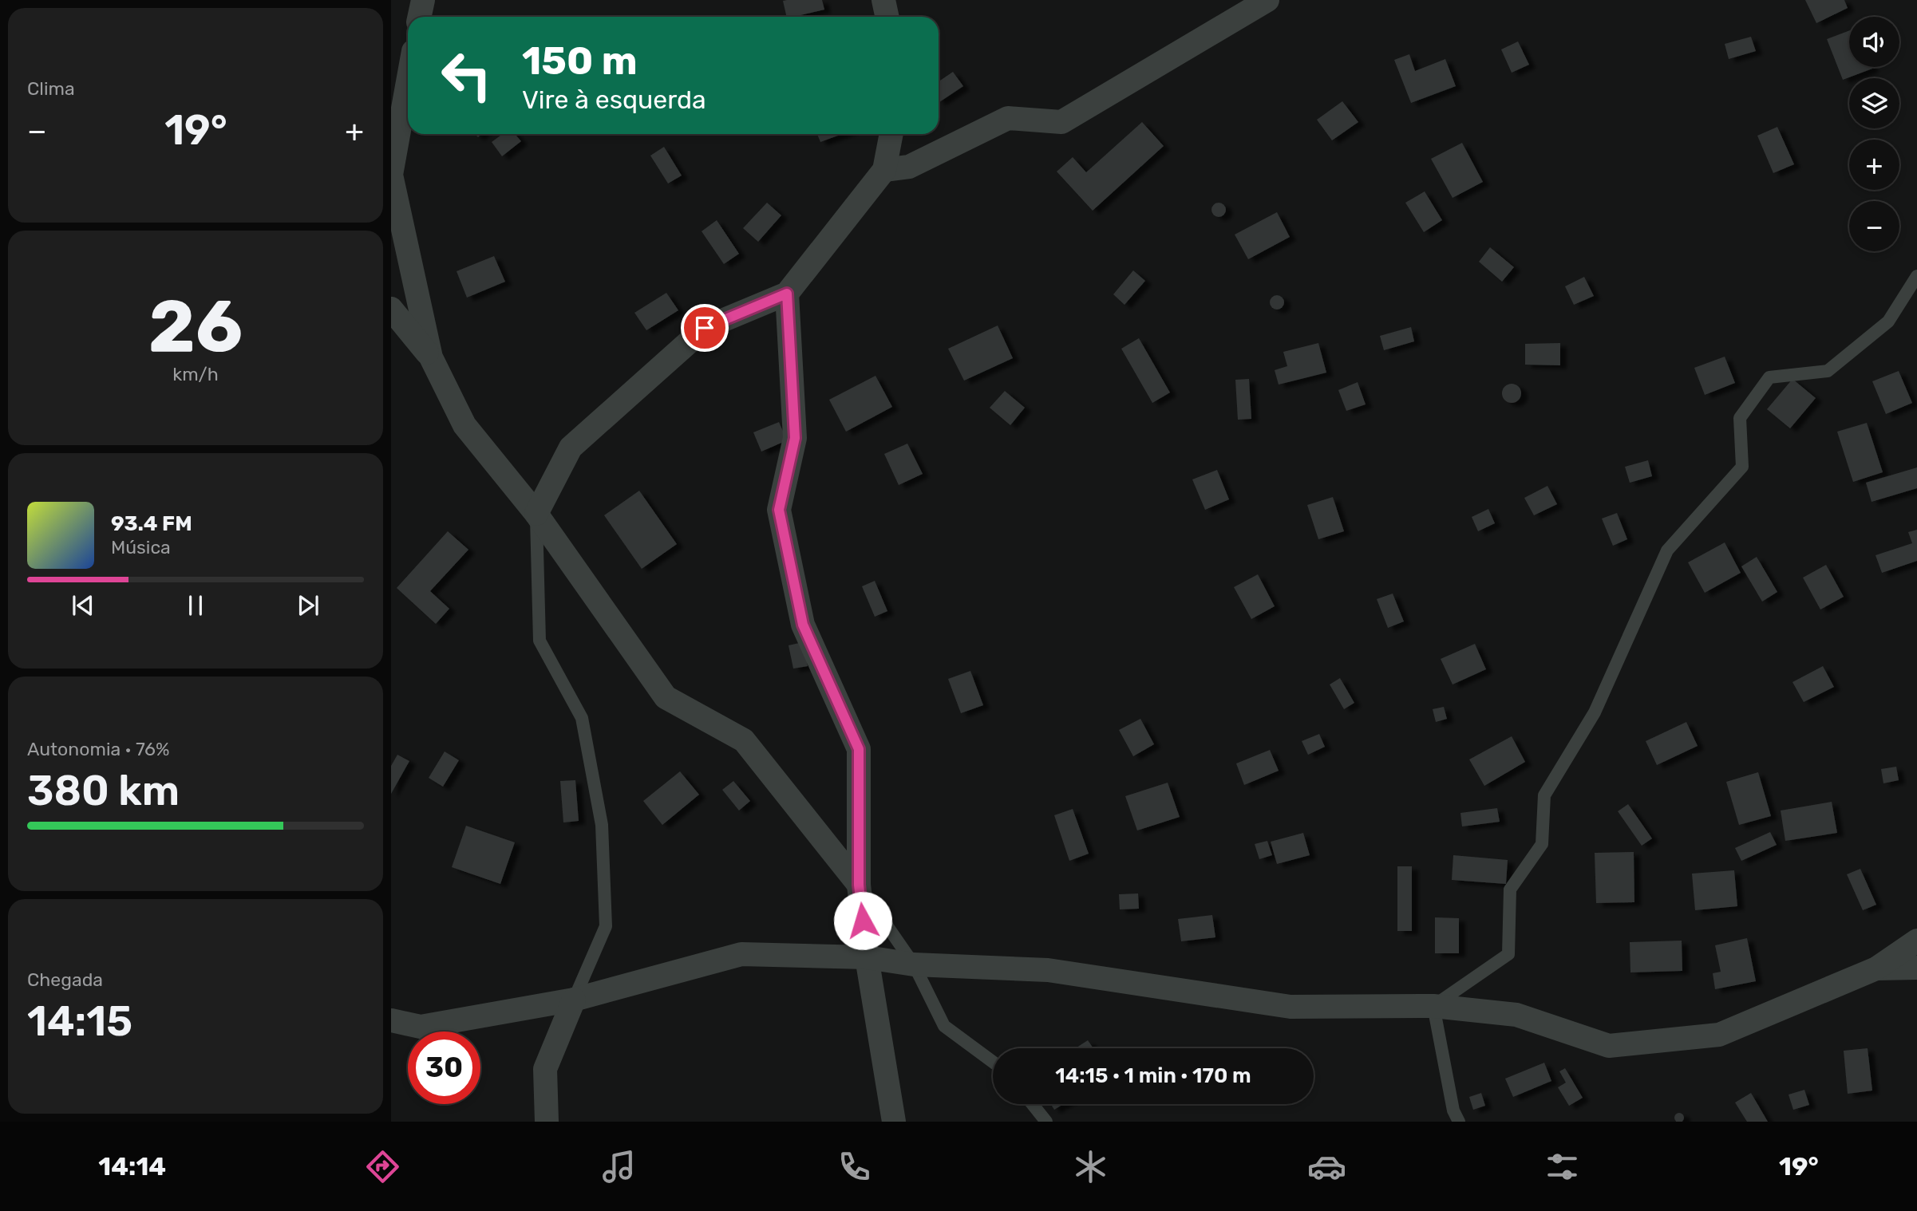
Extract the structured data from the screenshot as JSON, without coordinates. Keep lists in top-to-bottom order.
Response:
{
  "page": {
    "tile": [
      "Clima",
      ["26", "km/h"],
      ["Autonomia · 76%", "380 km"],
      ["Chegada", "14:15"]
    ],
    "map_buttons": ["+", "−"],
    "turn": ["150 m", "Vire à esquerda"],
    "heat": ["−", "19°", "+"],
    "song": ["93.4 FM", "Música"],
    "limit": "30",
    "trip": "14:15 · 1 min · 170 m",
    "tabs": ["14:14", "19°"]
  }
}
